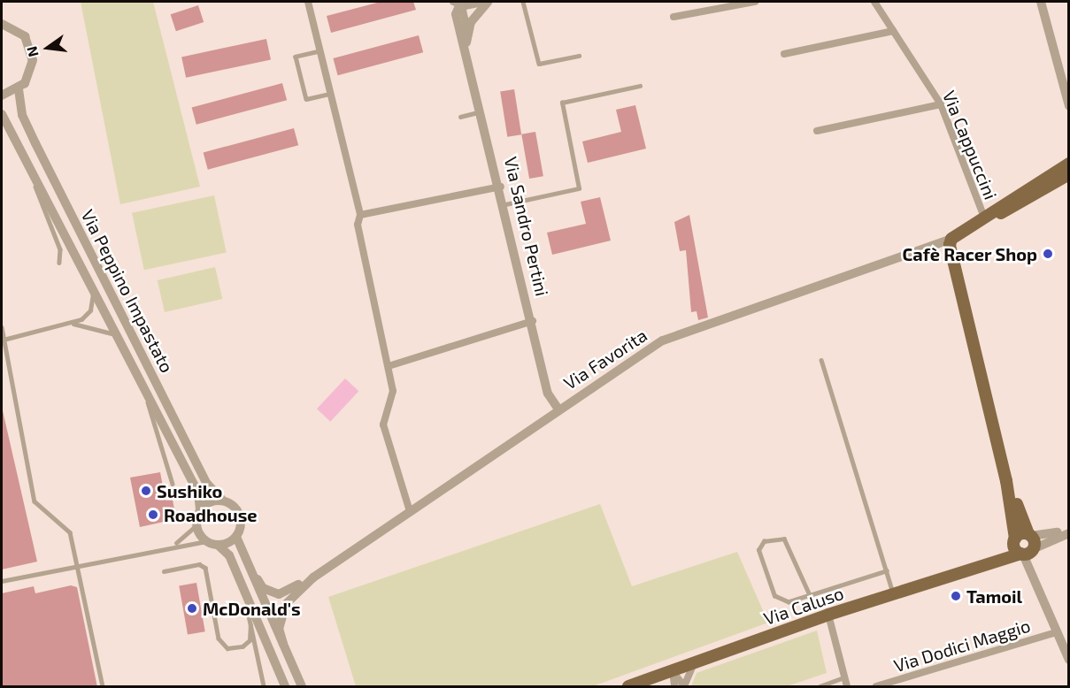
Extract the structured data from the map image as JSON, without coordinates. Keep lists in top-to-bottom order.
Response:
{
  "streets": {
    "main road": ["Via Caluso"],
    "street": [
      "Via Cappuccini",
      "Via Sandro Pertini",
      "Via Peppino Impastato",
      "Via Favorita",
      "Via Dodici Maggio"
    ]
  },
  "crossings": [
    ["Via Sandro Pertini", "Via Favorita"],
    ["Via Peppino Impastato", "Via Favorita"]
  ],
  "places": [
    "Cafè Racer Shop",
    "Sushiko",
    "Roadhouse",
    "Tamoil",
    "McDonald's"
  ],
  "north": "left"
}
